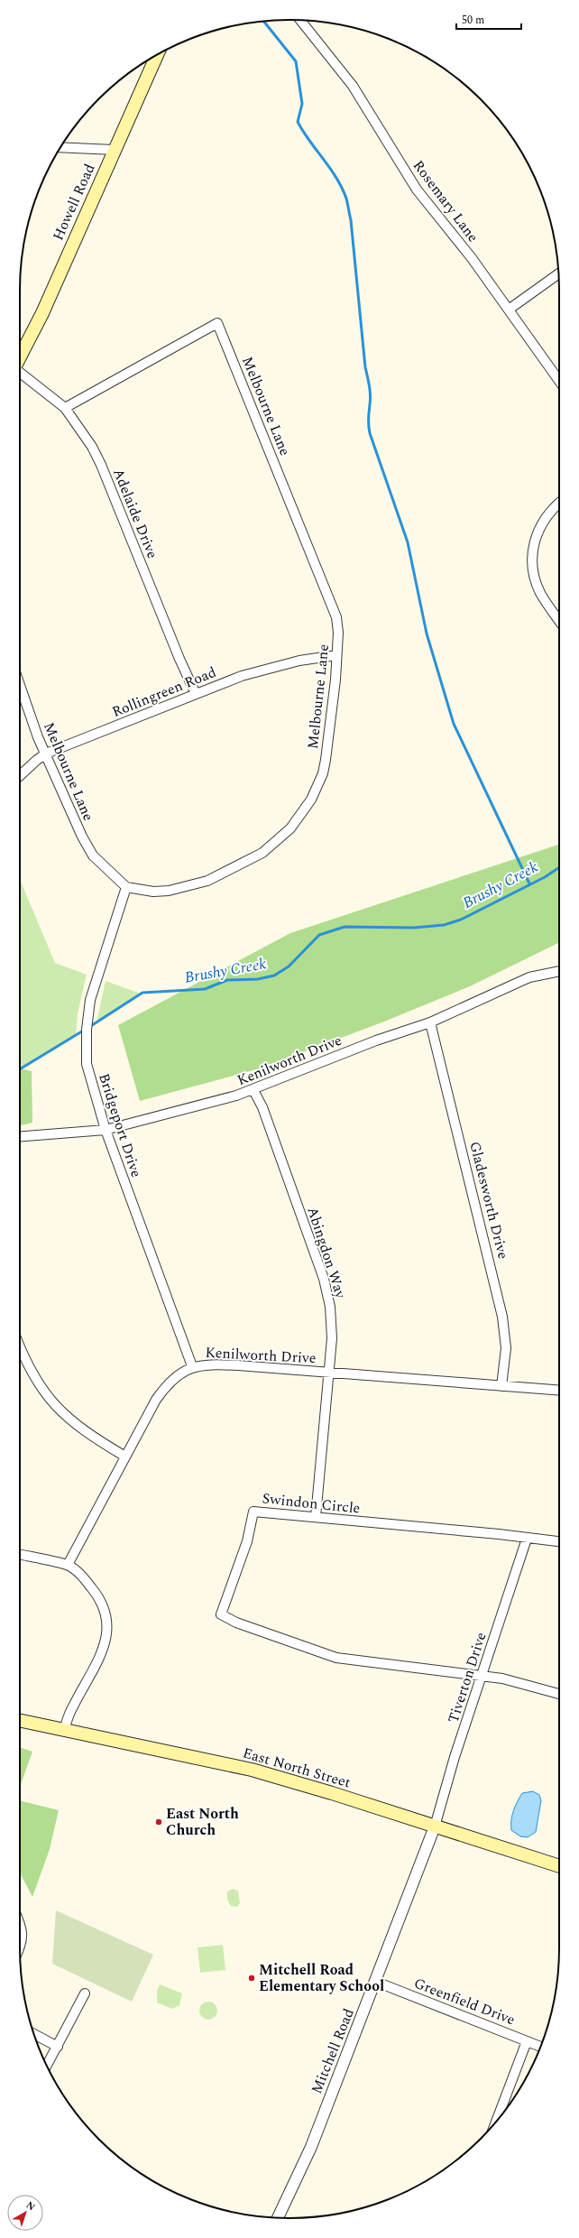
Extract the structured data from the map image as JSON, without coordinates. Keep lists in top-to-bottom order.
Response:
{
  "streets": {
    "main road": ["Howell Road", "East North Street"],
    "street": [
      "Rosemary Lane",
      "Melbourne Lane",
      "Adelaide Drive",
      "Rollingreen Road",
      "Kenilworth Drive",
      "Bridgeport Drive",
      "Gladesworth Drive",
      "Abingdon Way",
      "Swindon Circle",
      "Tiverton Drive",
      "Greenfield Drive",
      "Mitchell Road"
    ]
  },
  "crossings": [
    ["Melbourne Lane", "Adelaide Drive"],
    ["Melbourne Lane", "Rollingreen Road"],
    ["Melbourne Lane", "Bridgeport Drive"],
    ["Adelaide Drive", "Rollingreen Road"],
    ["Kenilworth Drive", "Bridgeport Drive"],
    ["Kenilworth Drive", "Gladesworth Drive"],
    ["Kenilworth Drive", "Abingdon Way"],
    ["Abingdon Way", "Swindon Circle"],
    ["Swindon Circle", "Tiverton Drive"],
    ["Tiverton Drive", "East North Street"],
    ["Tiverton Drive", "Mitchell Road"],
    ["East North Street", "Mitchell Road"],
    ["Greenfield Drive", "Mitchell Road"]
  ],
  "water": ["Brushy Creek"],
  "places": ["East North Church", "Mitchell Road Elementary School"],
  "scale_bar": "50 m",
  "north": "top right"
}
